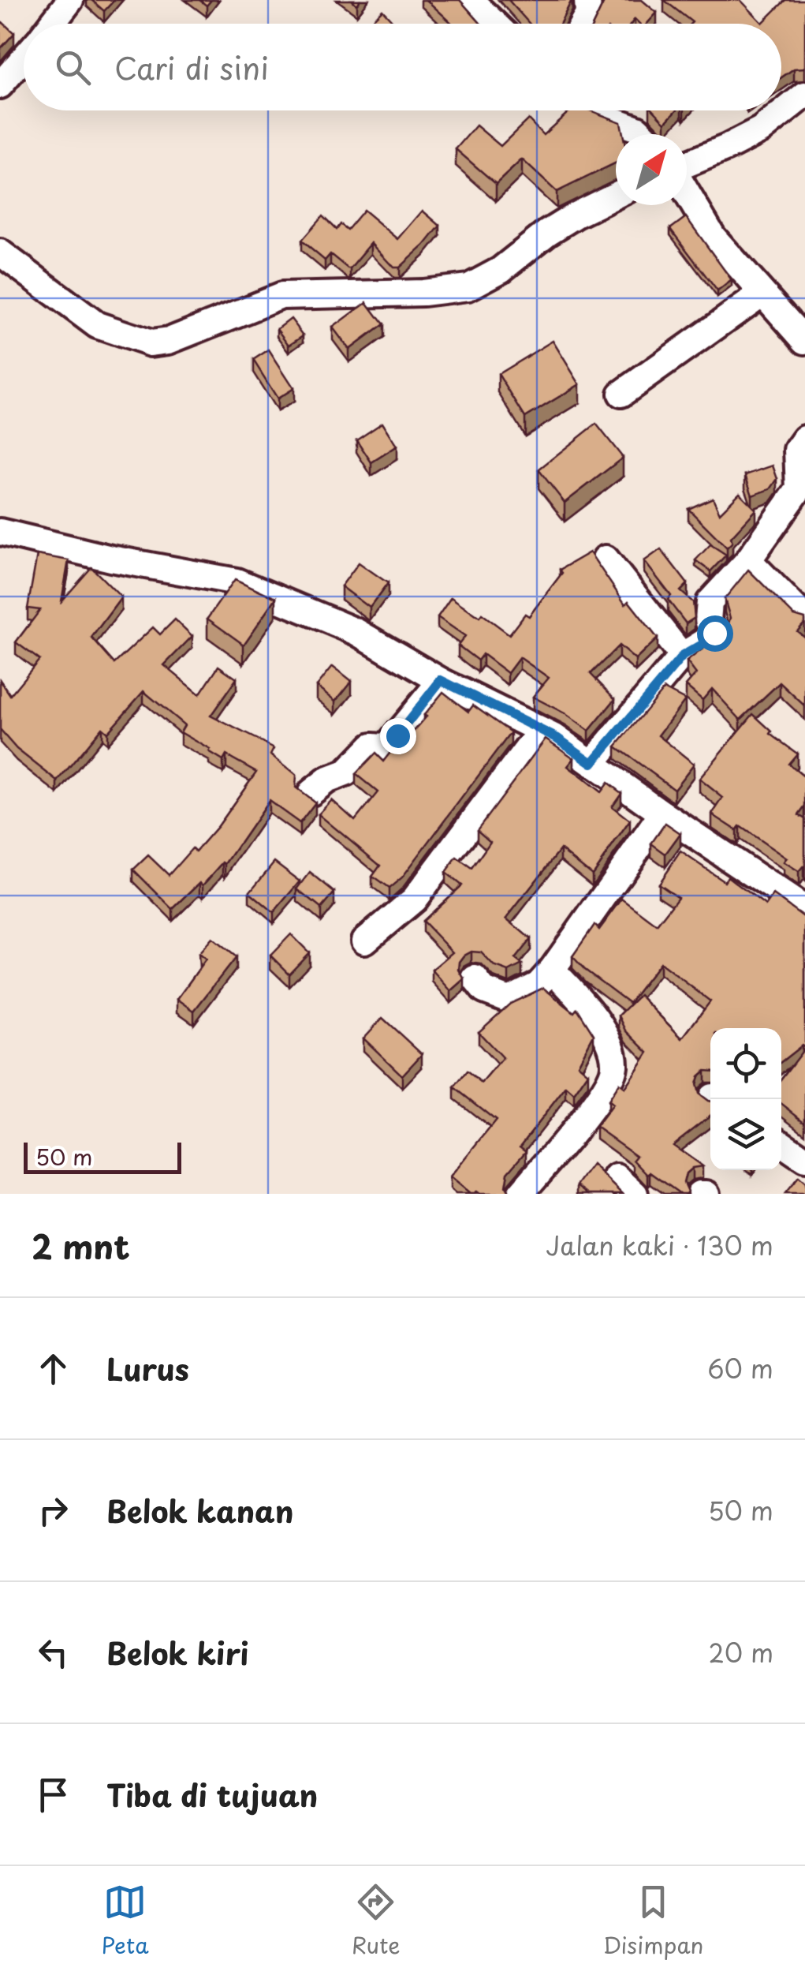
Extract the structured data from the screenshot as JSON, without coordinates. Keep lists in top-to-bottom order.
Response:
{
  "scale_bar": "50 m",
  "north": "top right",
  "page": {
    "search": "Cari di sini",
    "scale": "50 m",
    "heading": ["2 mnt", "Jalan kaki · 130 m"],
    "list": [
      ["Lurus", "60 m"],
      ["Belok kanan", "50 m"],
      ["Belok kiri", "20 m"],
      "Tiba di tujuan"
    ],
    "nav": ["Peta", "Rute", "Disimpan"]
  }
}
